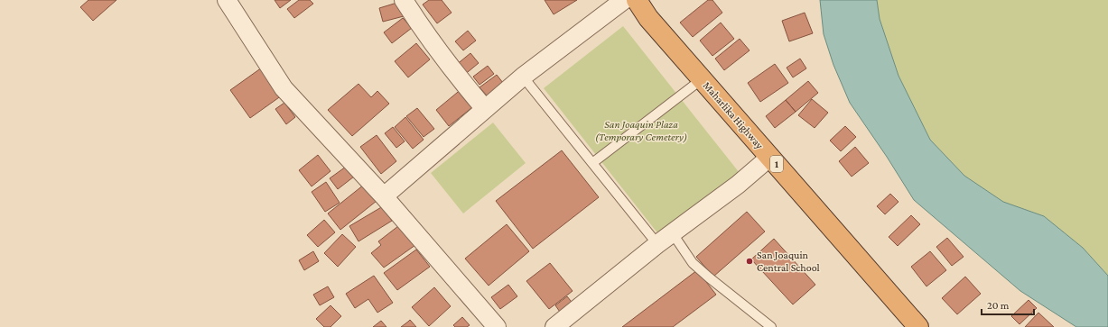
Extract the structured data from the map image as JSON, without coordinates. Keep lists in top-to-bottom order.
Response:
{
  "streets": {
    "highway": ["Maharlika Highway", "1"]
  },
  "parks": ["San Joaquin Plaza (Temporary Cemetery)"],
  "places": ["San Joaquin Central School"],
  "scale_bar": "20 m"
}
